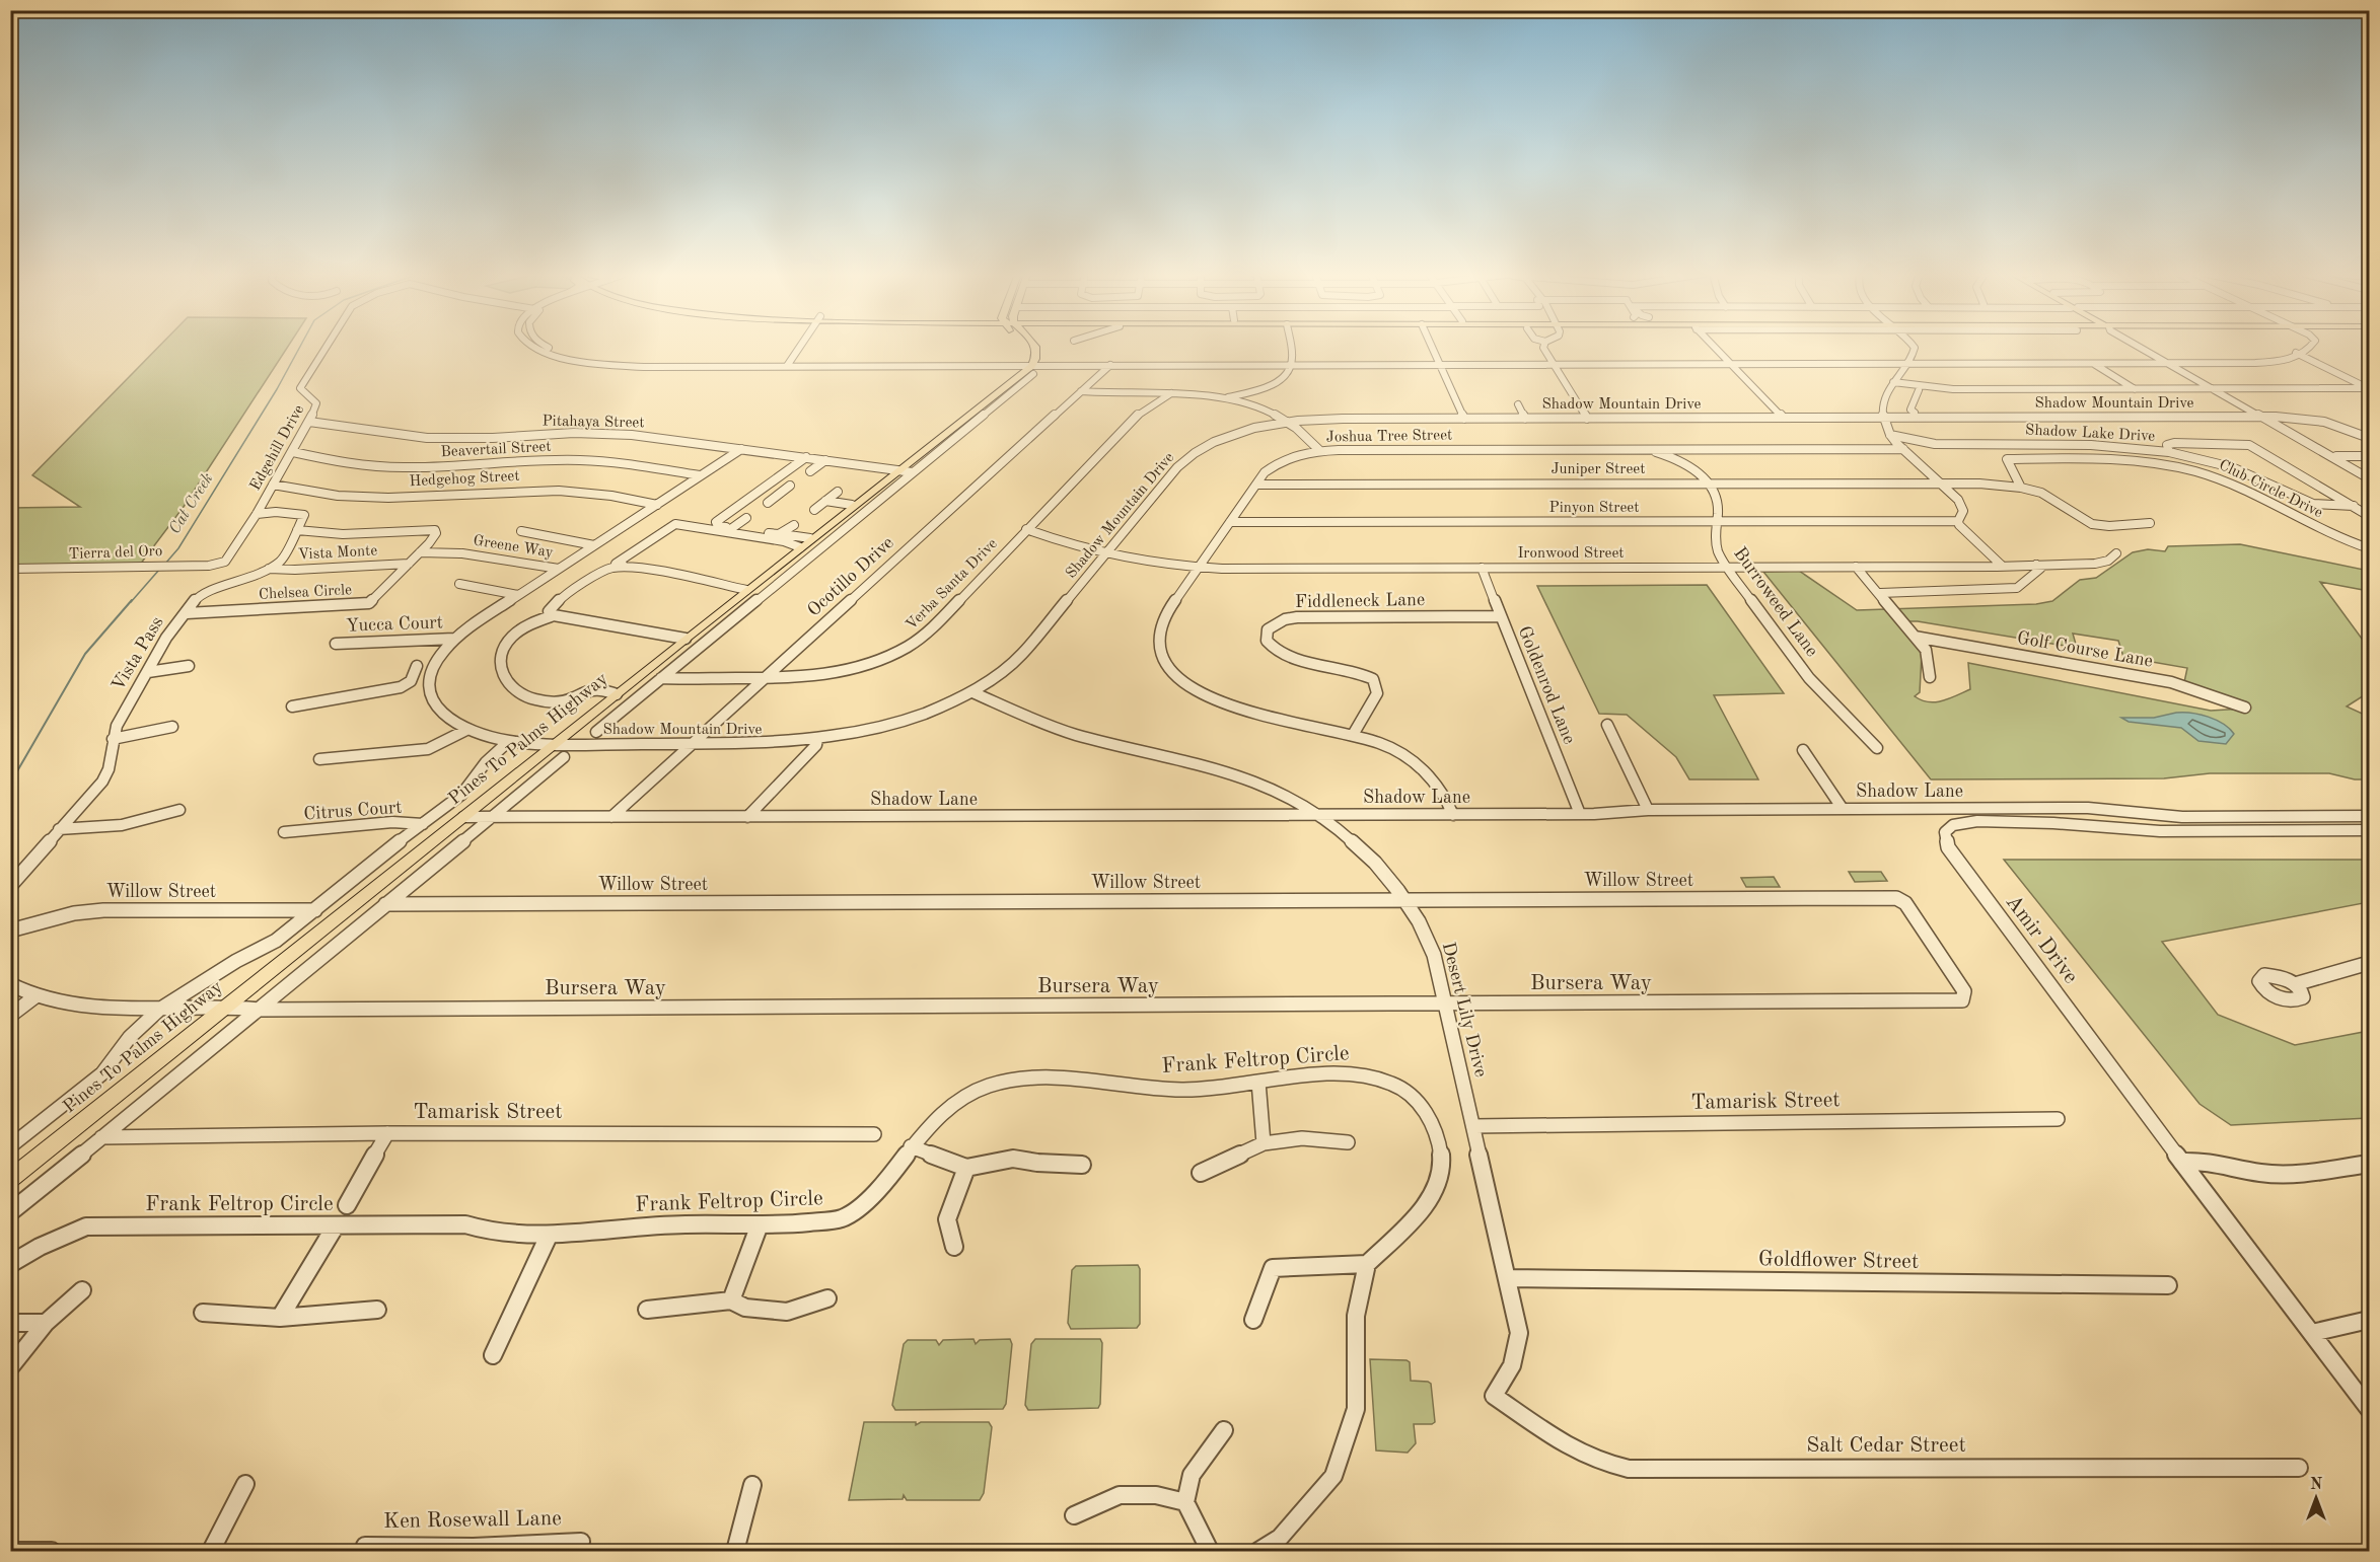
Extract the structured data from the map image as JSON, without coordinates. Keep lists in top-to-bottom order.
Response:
{
  "streets": {
    "main road": ["Pines To Palms Highway"],
    "street": [
      "Shadow Mountain Drive",
      "Pitahaya Street",
      "Shadow Lake Drive",
      "Joshua Tree Street",
      "Edgehill Drive",
      "Beavertail Street",
      "Juniper Street",
      "Hedgehog Street",
      "Club Circle Drive",
      "Pinyon Street",
      "Greene Way",
      "Tierra del Oro",
      "Vista Monte",
      "Ironwood Street",
      "Ocotillo Drive",
      "Verba Santa Drive",
      "Chelsea Circle",
      "Fiddleneck Lane",
      "Burroweed Lane",
      "Yucca Court",
      "Golf Course Lane",
      "Vista Pass",
      "Goldenrod Lane",
      "Shadow Lane",
      "Citrus Court",
      "Willow Street",
      "Amir Drive",
      "Bursera Way",
      "Desert Lily Drive",
      "Frank Feltrop Circle",
      "Tamarisk Street",
      "Goldflower Street",
      "Salt Cedar Street",
      "Ken Rosewall Lane"
    ]
  },
  "crossings": [
    ["Shadow Mountain Drive", "Ironwood Street"],
    ["Shadow Mountain Drive", "Ocotillo Drive"],
    ["Shadow Mountain Drive", "Pines To Palms Highway"],
    ["Shadow Mountain Drive", "Desert Lily Drive"],
    ["Pitahaya Street", "Edgehill Drive"],
    ["Pitahaya Street", "Pines To Palms Highway"],
    ["Joshua Tree Street", "Juniper Street"],
    ["Joshua Tree Street", "Pinyon Street"],
    ["Joshua Tree Street", "Ironwood Street"],
    ["Joshua Tree Street", "Fiddleneck Lane"],
    ["Joshua Tree Street", "Shadow Lane"],
    ["Edgehill Drive", "Beavertail Street"],
    ["Edgehill Drive", "Hedgehog Street"],
    ["Edgehill Drive", "Tierra del Oro"],
    ["Juniper Street", "Club Circle Drive"],
    ["Juniper Street", "Burroweed Lane"],
    ["Pinyon Street", "Burroweed Lane"],
    ["Greene Way", "Chelsea Circle"],
    ["Vista Monte", "Chelsea Circle"],
    ["Vista Monte", "Vista Pass"],
    ["Ironwood Street", "Verba Santa Drive"],
    ["Ironwood Street", "Burroweed Lane"],
    ["Ironwood Street", "Goldenrod Lane"],
    ["Ocotillo Drive", "Verba Santa Drive"],
    ["Ocotillo Drive", "Shadow Lane"],
    ["Chelsea Circle", "Vista Pass"],
    ["Fiddleneck Lane", "Goldenrod Lane"],
    ["Goldenrod Lane", "Shadow Lane"],
    ["Pines To Palms Highway", "Shadow Lane"],
    ["Pines To Palms Highway", "Bursera Way"],
    ["Shadow Lane", "Desert Lily Drive"],
    ["Willow Street", "Bursera Way"],
    ["Willow Street", "Desert Lily Drive"],
    ["Bursera Way", "Desert Lily Drive"],
    ["Desert Lily Drive", "Tamarisk Street"],
    ["Desert Lily Drive", "Goldflower Street"],
    ["Desert Lily Drive", "Salt Cedar Street"]
  ],
  "water": ["Cat Creek"],
  "north": "top"
}
